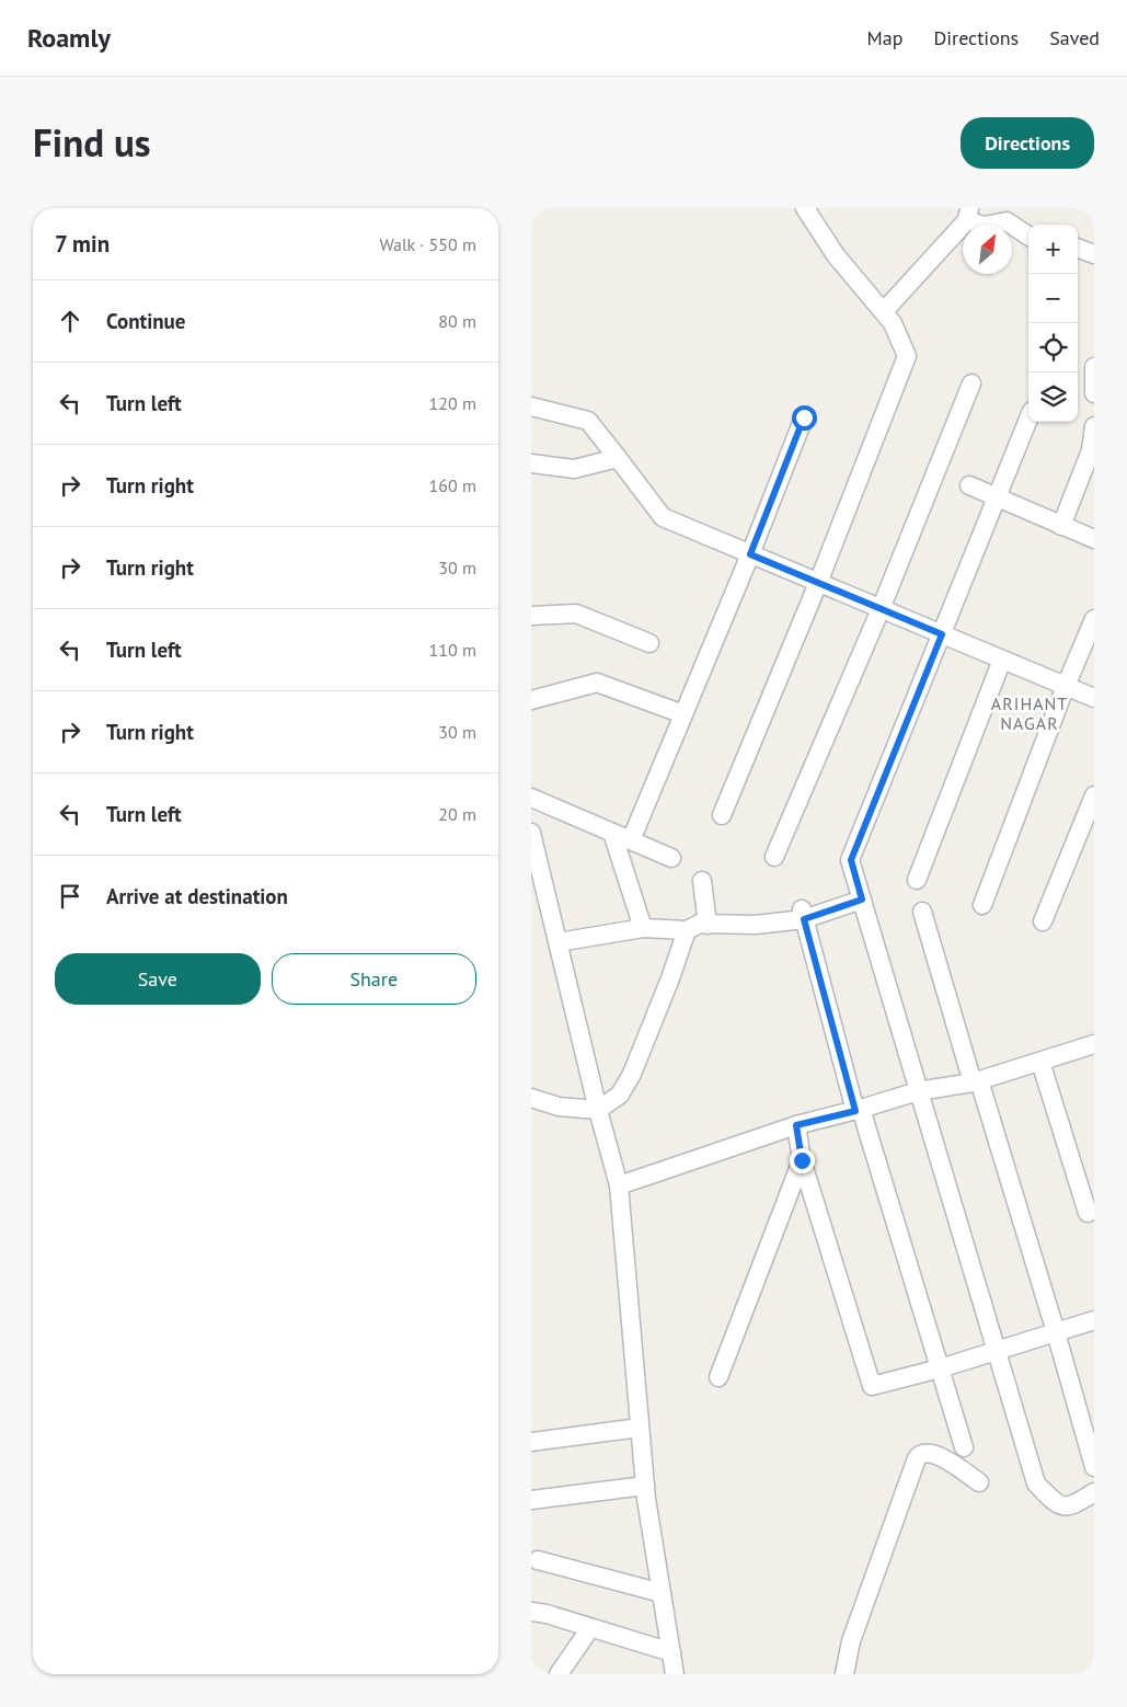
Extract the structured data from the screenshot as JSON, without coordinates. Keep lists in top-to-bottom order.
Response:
{
  "districts": ["ARIHANT NAGAR"],
  "north": "top right",
  "page": {
    "header": "Roamly",
    "nav": ["Map", "Directions", "Saved"],
    "title": "Find us",
    "buttons": [
      "Directions",
      ["Save", "Share"]
    ],
    "heading": ["7 min", "Walk · 550 m"],
    "map_buttons": ["+", "−"],
    "list": [
      ["Continue", "80 m"],
      ["Turn left", "120 m"],
      ["Turn right", "160 m"],
      ["Turn right", "30 m"],
      ["Turn left", "110 m"],
      ["Turn right", "30 m"],
      ["Turn left", "20 m"],
      "Arrive at destination"
    ]
  }
}
